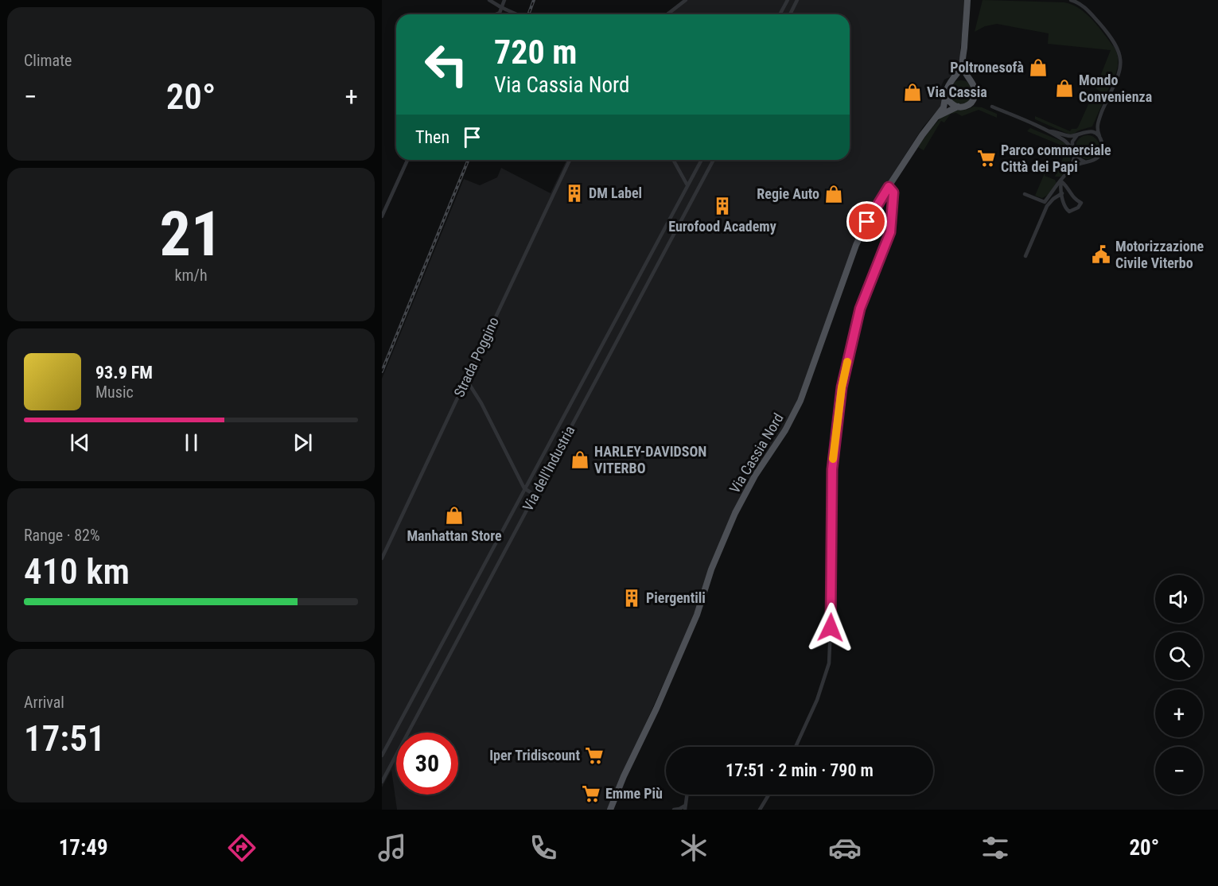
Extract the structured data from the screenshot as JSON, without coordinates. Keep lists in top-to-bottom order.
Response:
{
  "streets": {
    "main road": ["Via Cassia Nord"],
    "street": ["Strada Poggino", "Via dell'Industria"]
  },
  "places": {
    "shop": [
      "Poltronesofà",
      "Mondo Convenienza",
      "Via Cassia",
      "Regie Auto",
      "HARLEY-DAVIDSON VITERBO",
      "Manhattan Store"
    ],
    "supermarket": ["Parco commerciale Città dei Papi", "Iper Tridiscount", "Emme Più"],
    "building": ["DM Label", "Eurofood Academy", "Piergentili"],
    "public building": ["Motorizzazione Civile Viterbo"]
  },
  "page": {
    "tile": [
      "Climate",
      ["21", "km/h"],
      ["Range · 82%", "410 km"],
      ["Arrival", "17:51"]
    ],
    "turn": ["720 m", "Via Cassia Nord"],
    "heat": ["−", "20°", "+"],
    "then": "Then",
    "song": ["93.9 FM", "Music"],
    "map_buttons": ["+", "−"],
    "limit": "30",
    "trip": "17:51 · 2 min · 790 m",
    "tabs": ["17:49", "20°"]
  }
}
